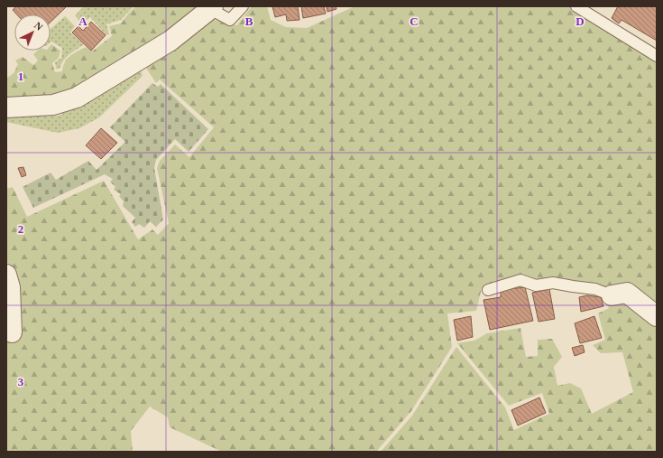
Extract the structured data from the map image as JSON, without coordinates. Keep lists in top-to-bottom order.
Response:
{
  "north": "top right",
  "grid": {
    "columns": [
      "A",
      "B",
      "C",
      "D"
    ],
    "rows": ["1", "2", "3"]
  }
}
